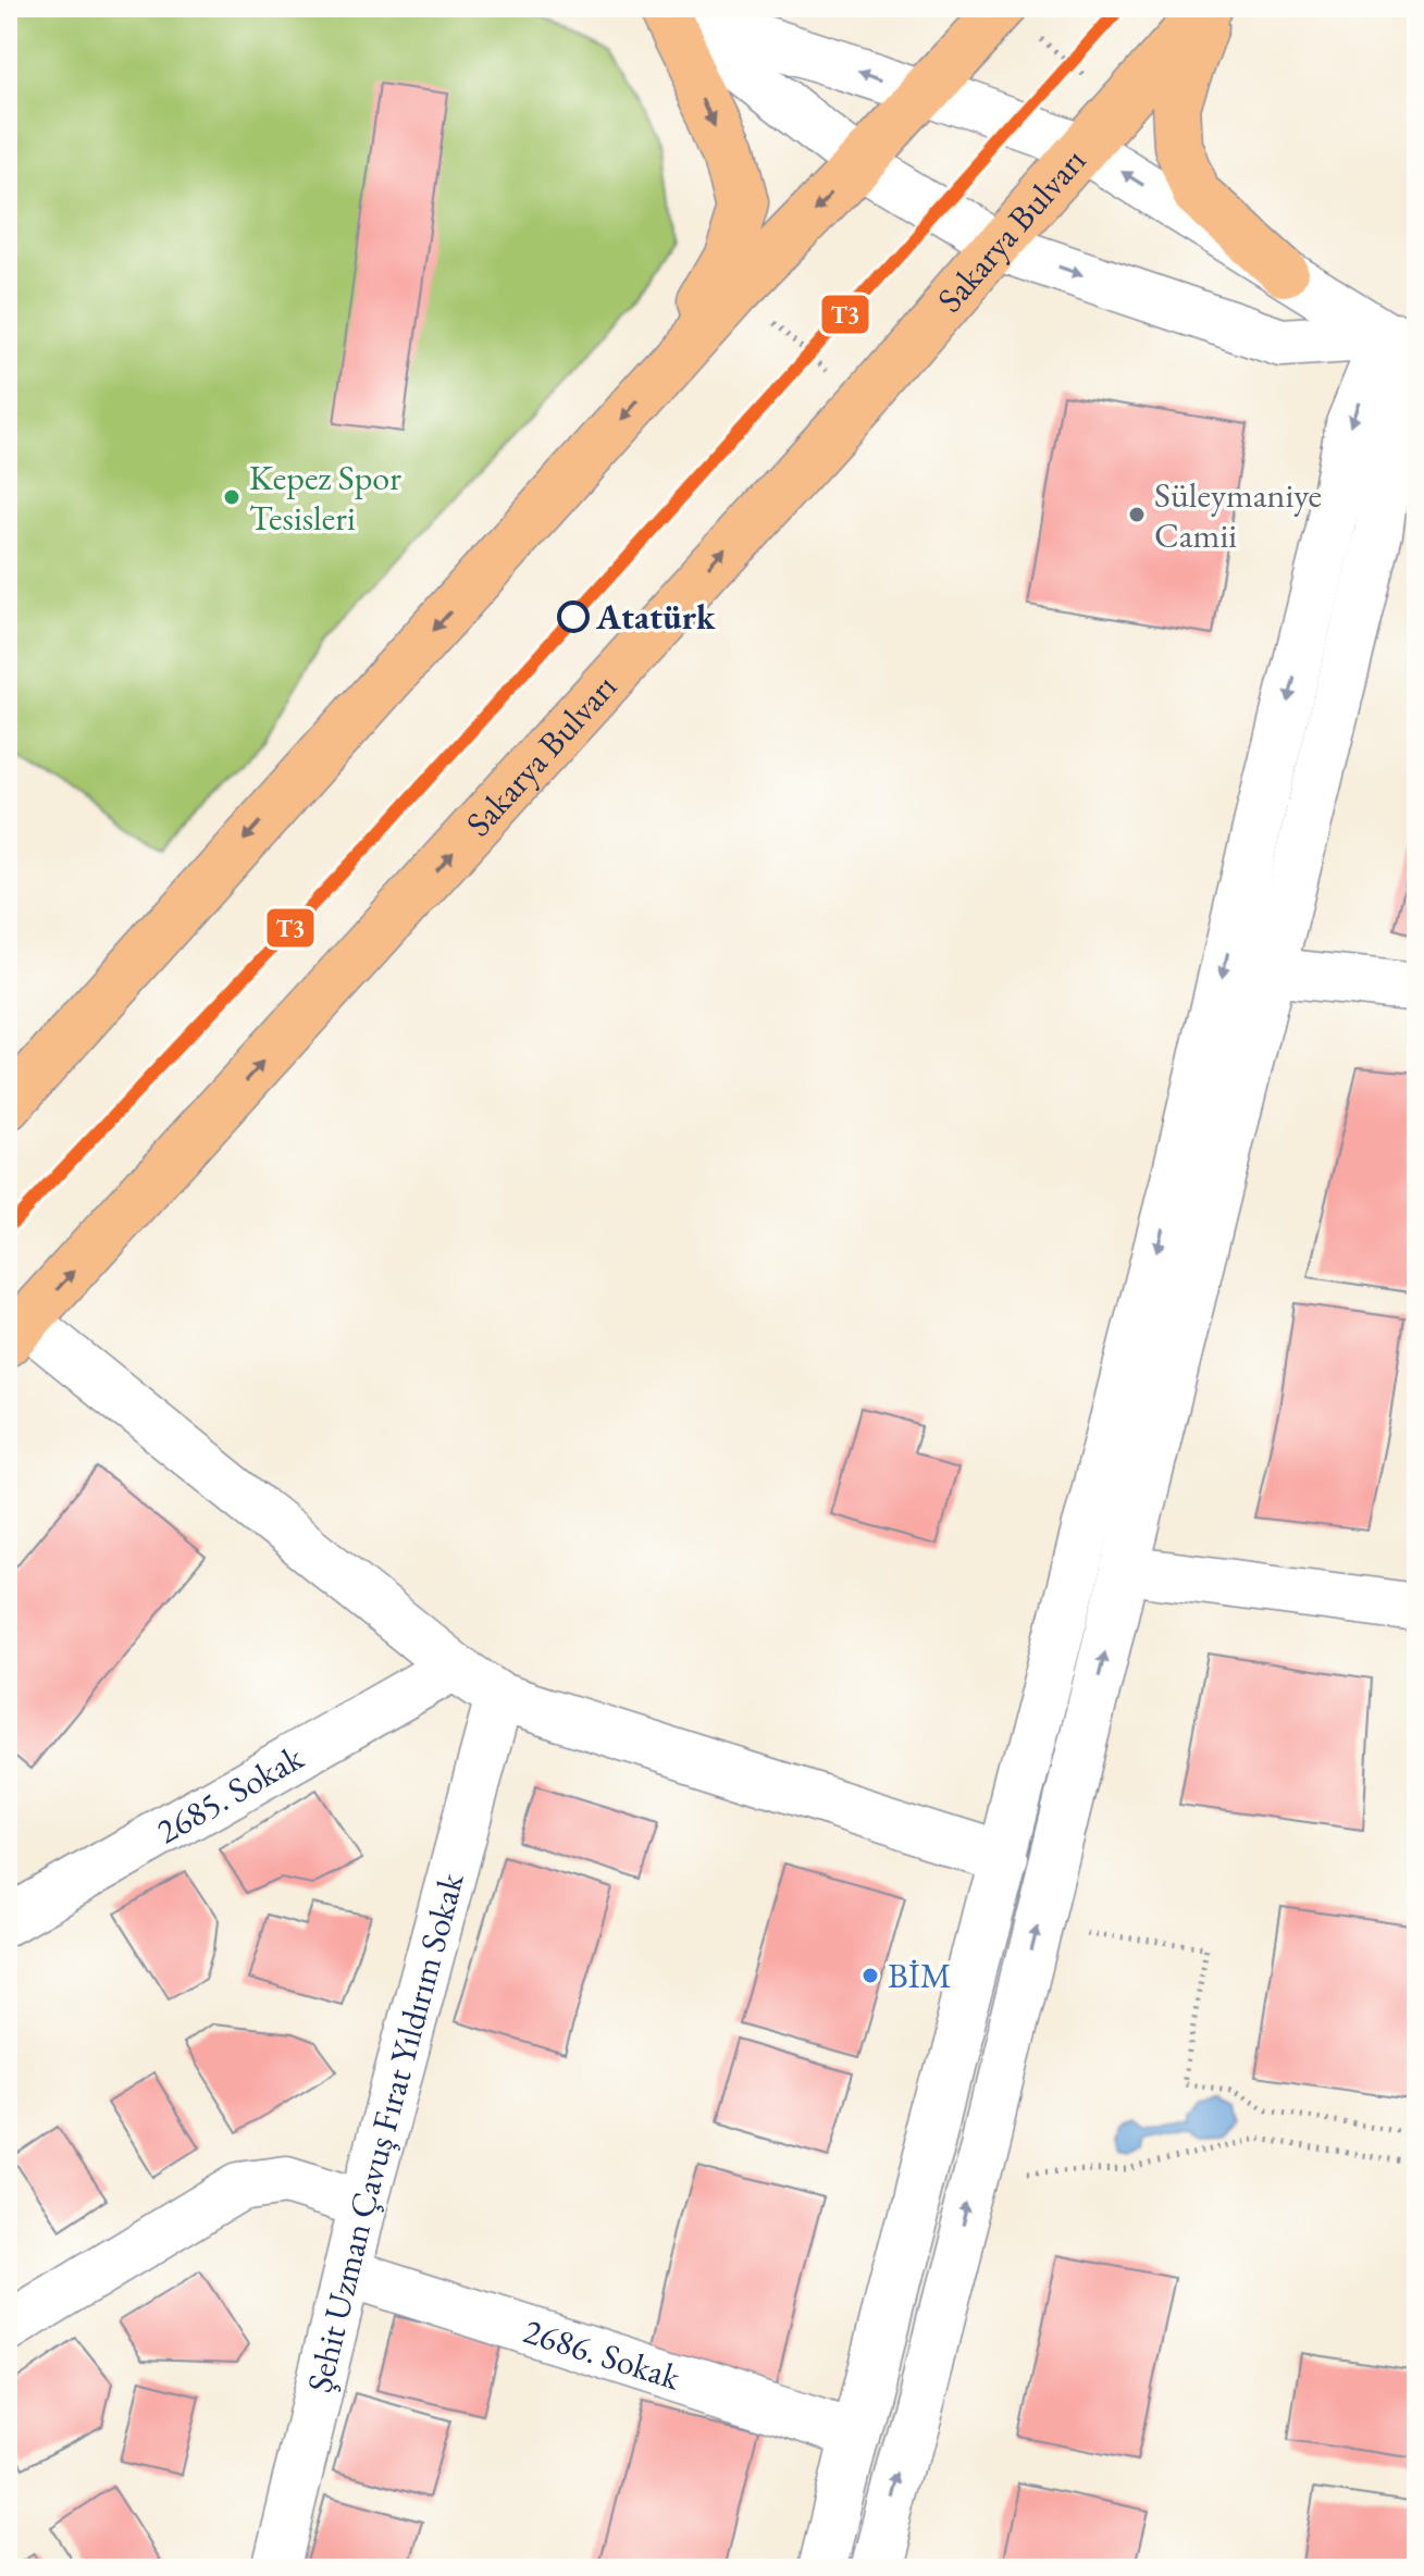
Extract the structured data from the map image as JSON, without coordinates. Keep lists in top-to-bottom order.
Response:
{
  "streets": {
    "main road": ["Sakarya Bulvarı"],
    "street": ["2685. Sokak", "Şehit Uzman Çavuş Fırat Yıldırım Sokak", "2686. Sokak"]
  },
  "crossings": [
    ["Şehit Uzman Çavuş Fırat Yıldırım Sokak", "2686. Sokak"]
  ],
  "places": [
    "Kepez Spor Tesisleri",
    "Süleymaniye Camii",
    "Atatürk",
    "BİM"
  ],
  "lines": ["transit line T3"]
}
